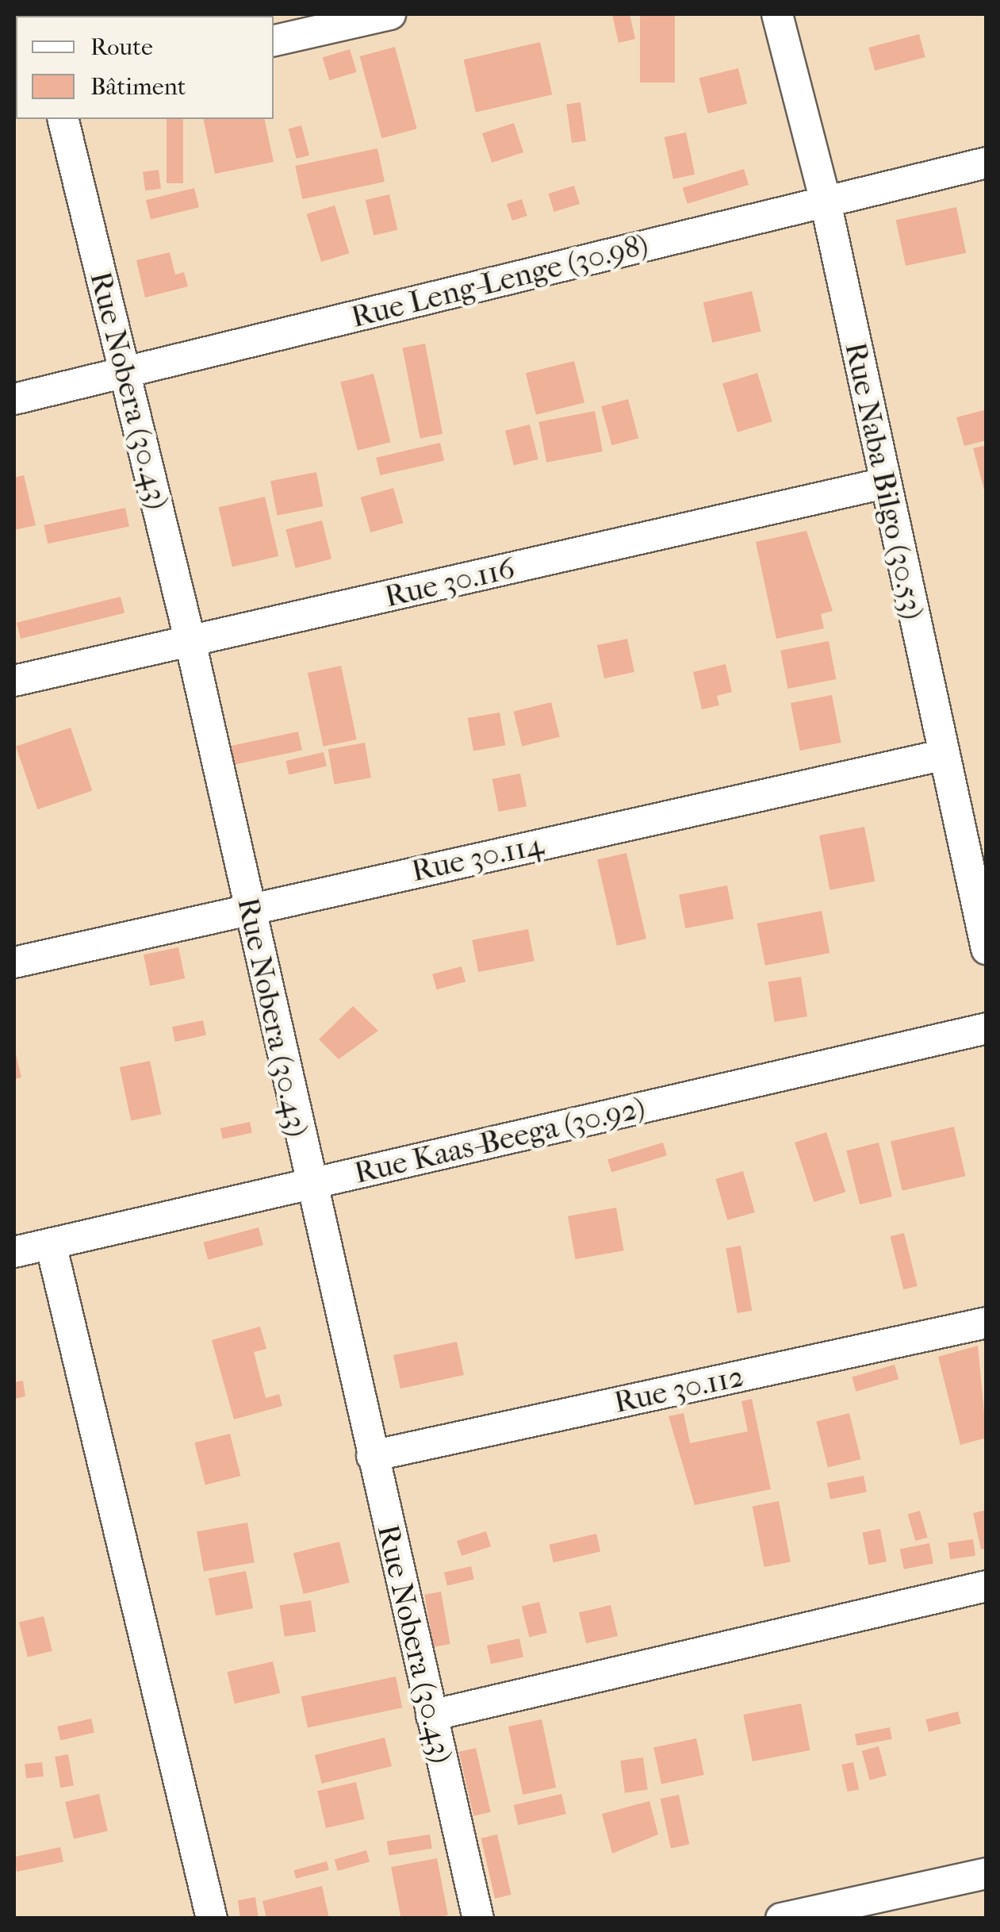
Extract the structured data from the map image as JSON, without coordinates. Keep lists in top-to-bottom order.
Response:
{
  "streets": {
    "street": [
      "Rue Leng-Lenge (30.98)",
      "Rue Nobera (30.43)",
      "Rue Naba Bilgo (30.53)",
      "Rue 30.116",
      "Rue 30.114",
      "Rue Kaas-Beega (30.92)",
      "Rue 30.112"
    ]
  },
  "crossings": [
    ["Rue Leng-Lenge (30.98)", "Rue Nobera (30.43)"],
    ["Rue Leng-Lenge (30.98)", "Rue Naba Bilgo (30.53)"],
    ["Rue Nobera (30.43)", "Rue 30.116"],
    ["Rue Nobera (30.43)", "Rue 30.114"],
    ["Rue Nobera (30.43)", "Rue Kaas-Beega (30.92)"],
    ["Rue Nobera (30.43)", "Rue 30.112"],
    ["Rue Naba Bilgo (30.53)", "Rue 30.116"],
    ["Rue Naba Bilgo (30.53)", "Rue 30.114"]
  ],
  "legend": ["Route", "Bâtiment"]
}
